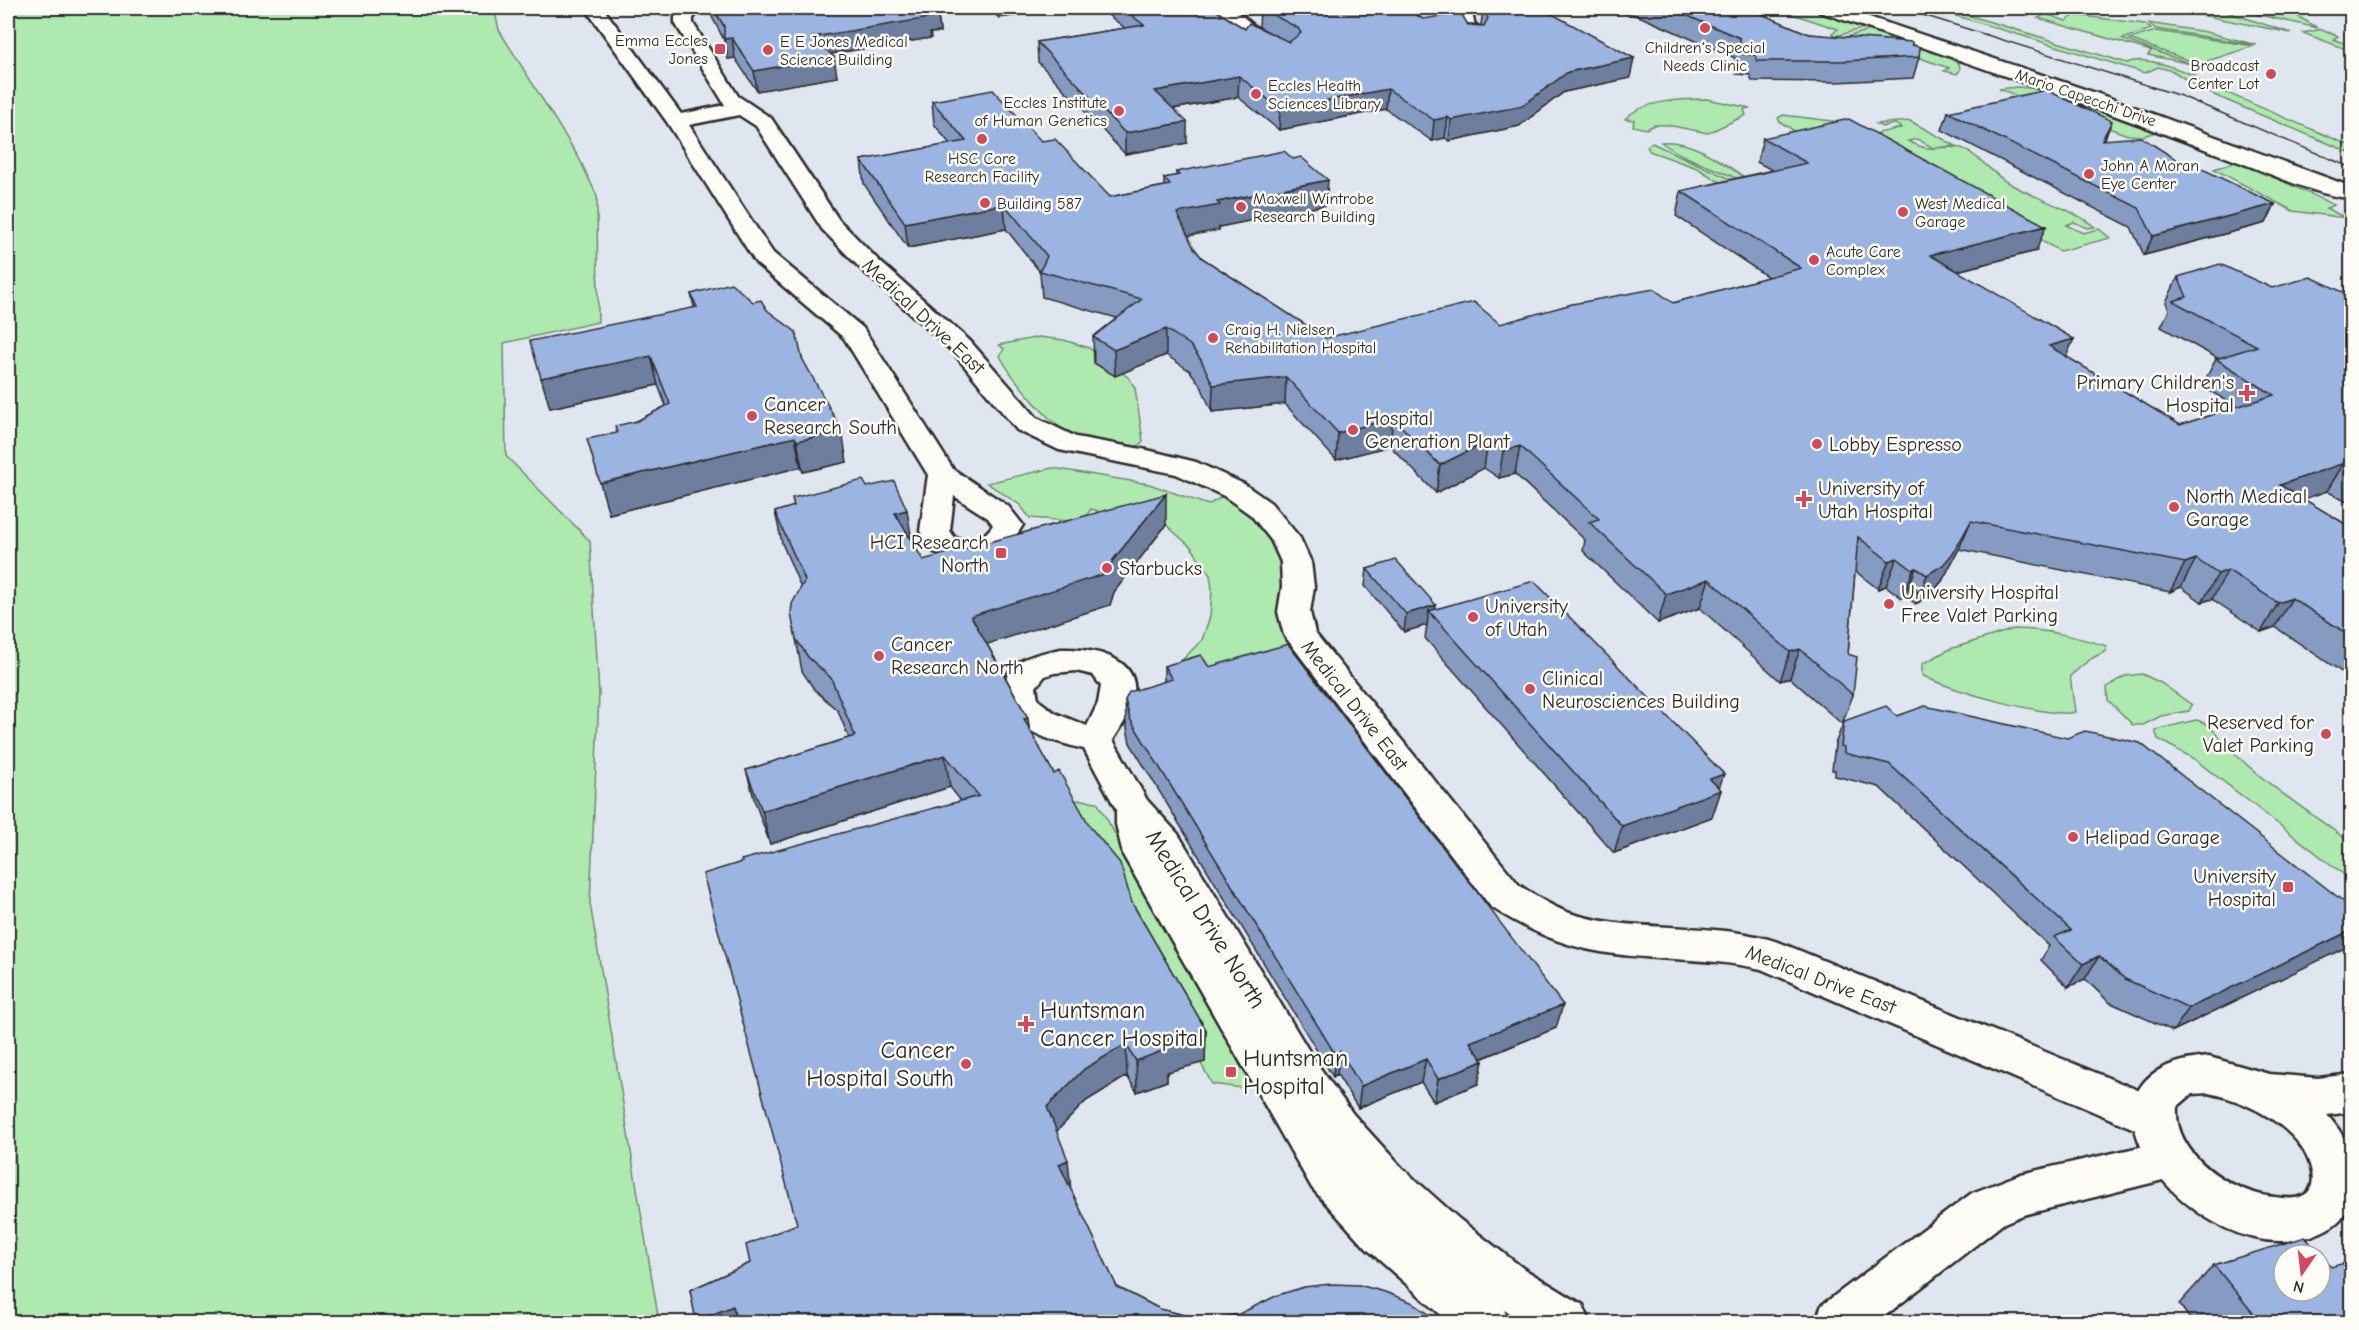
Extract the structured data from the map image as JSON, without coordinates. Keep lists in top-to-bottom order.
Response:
{
  "streets": {
    "street": ["Mario Capecchi Drive", "Medical Drive East", "Medical Drive North"]
  },
  "places": {
    "other": [
      "Children's Special Needs Clinic",
      "E E Jones Medical Science Building",
      "Broadcast Center Lot",
      "Eccles Health Sciences Library",
      "Eccles Institute of Human Genetics",
      "HSC Core Research Facility",
      "John A Moran Eye Center",
      "Building 587",
      "Maxwell Wintrobe Research Building",
      "West Medical Garage",
      "Acute Care Complex",
      "Craig H. Nielsen Rehabilitation Hospital",
      "Cancer Research South",
      "Hospital Generation Plant",
      "Lobby Espresso",
      "North Medical Garage",
      "Starbucks",
      "University Hospital Free Valet Parking",
      "University of Utah",
      "Cancer Research North",
      "Clinical Neurosciences Building",
      "Reserved for Valet Parking",
      "Helipad Garage",
      "Cancer Hospital South"
    ],
    "transit": [
      "Emma Eccles Jones",
      "HCI Research North",
      "University Hospital",
      "Huntsman Hospital"
    ],
    "health": ["Primary Children's Hospital", "University of Utah Hospital", "Huntsman Cancer Hospital"]
  },
  "north": "bottom"
}
